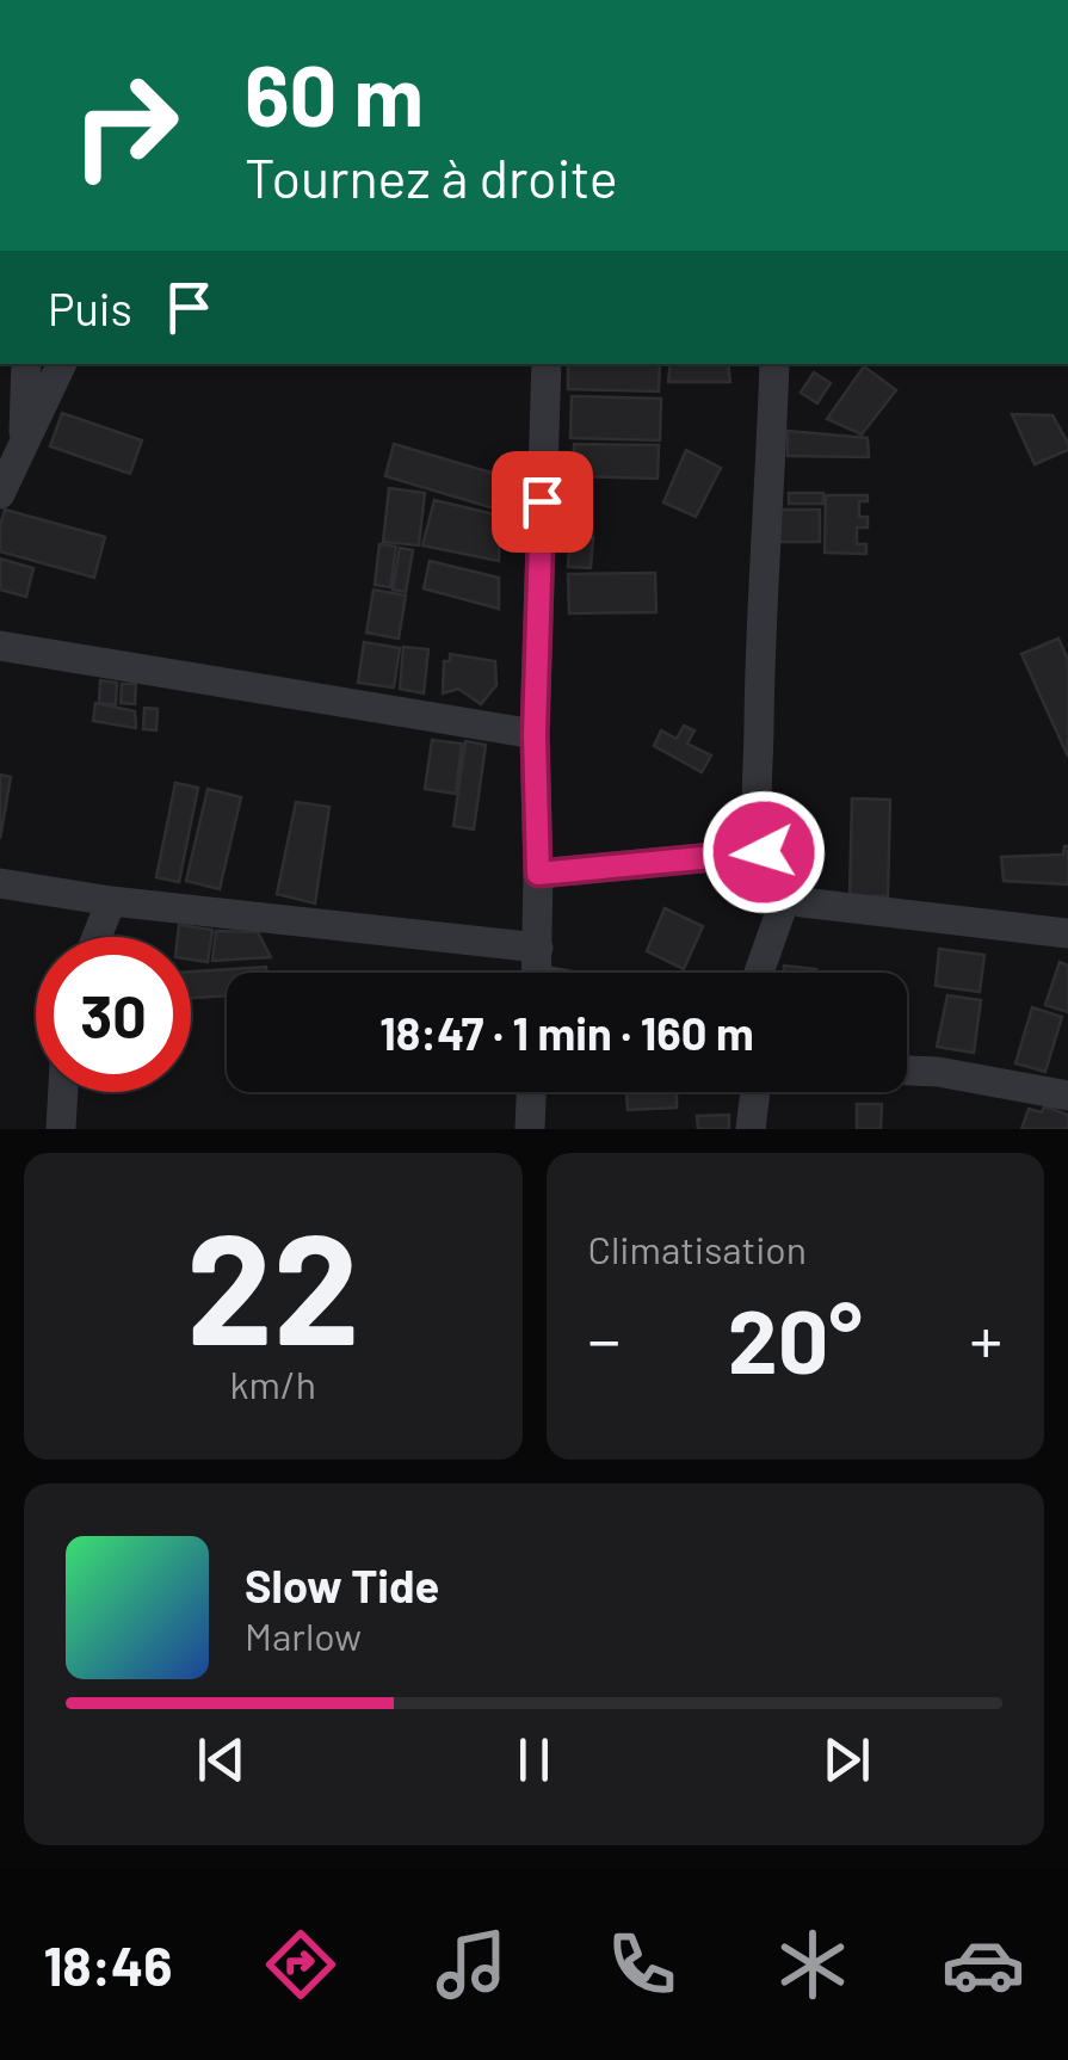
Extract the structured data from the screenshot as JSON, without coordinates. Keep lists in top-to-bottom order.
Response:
{
  "page": {
    "turn": ["60 m", "Tournez à droite"],
    "then": "Puis",
    "limit": "30",
    "trip": "18:47 · 1 min · 160 m",
    "tile": [
      ["22", "km/h"],
      "Climatisation"
    ],
    "heat": ["−", "20°", "+"],
    "song": ["Slow Tide", "Marlow"],
    "tabs": "18:46"
  }
}
